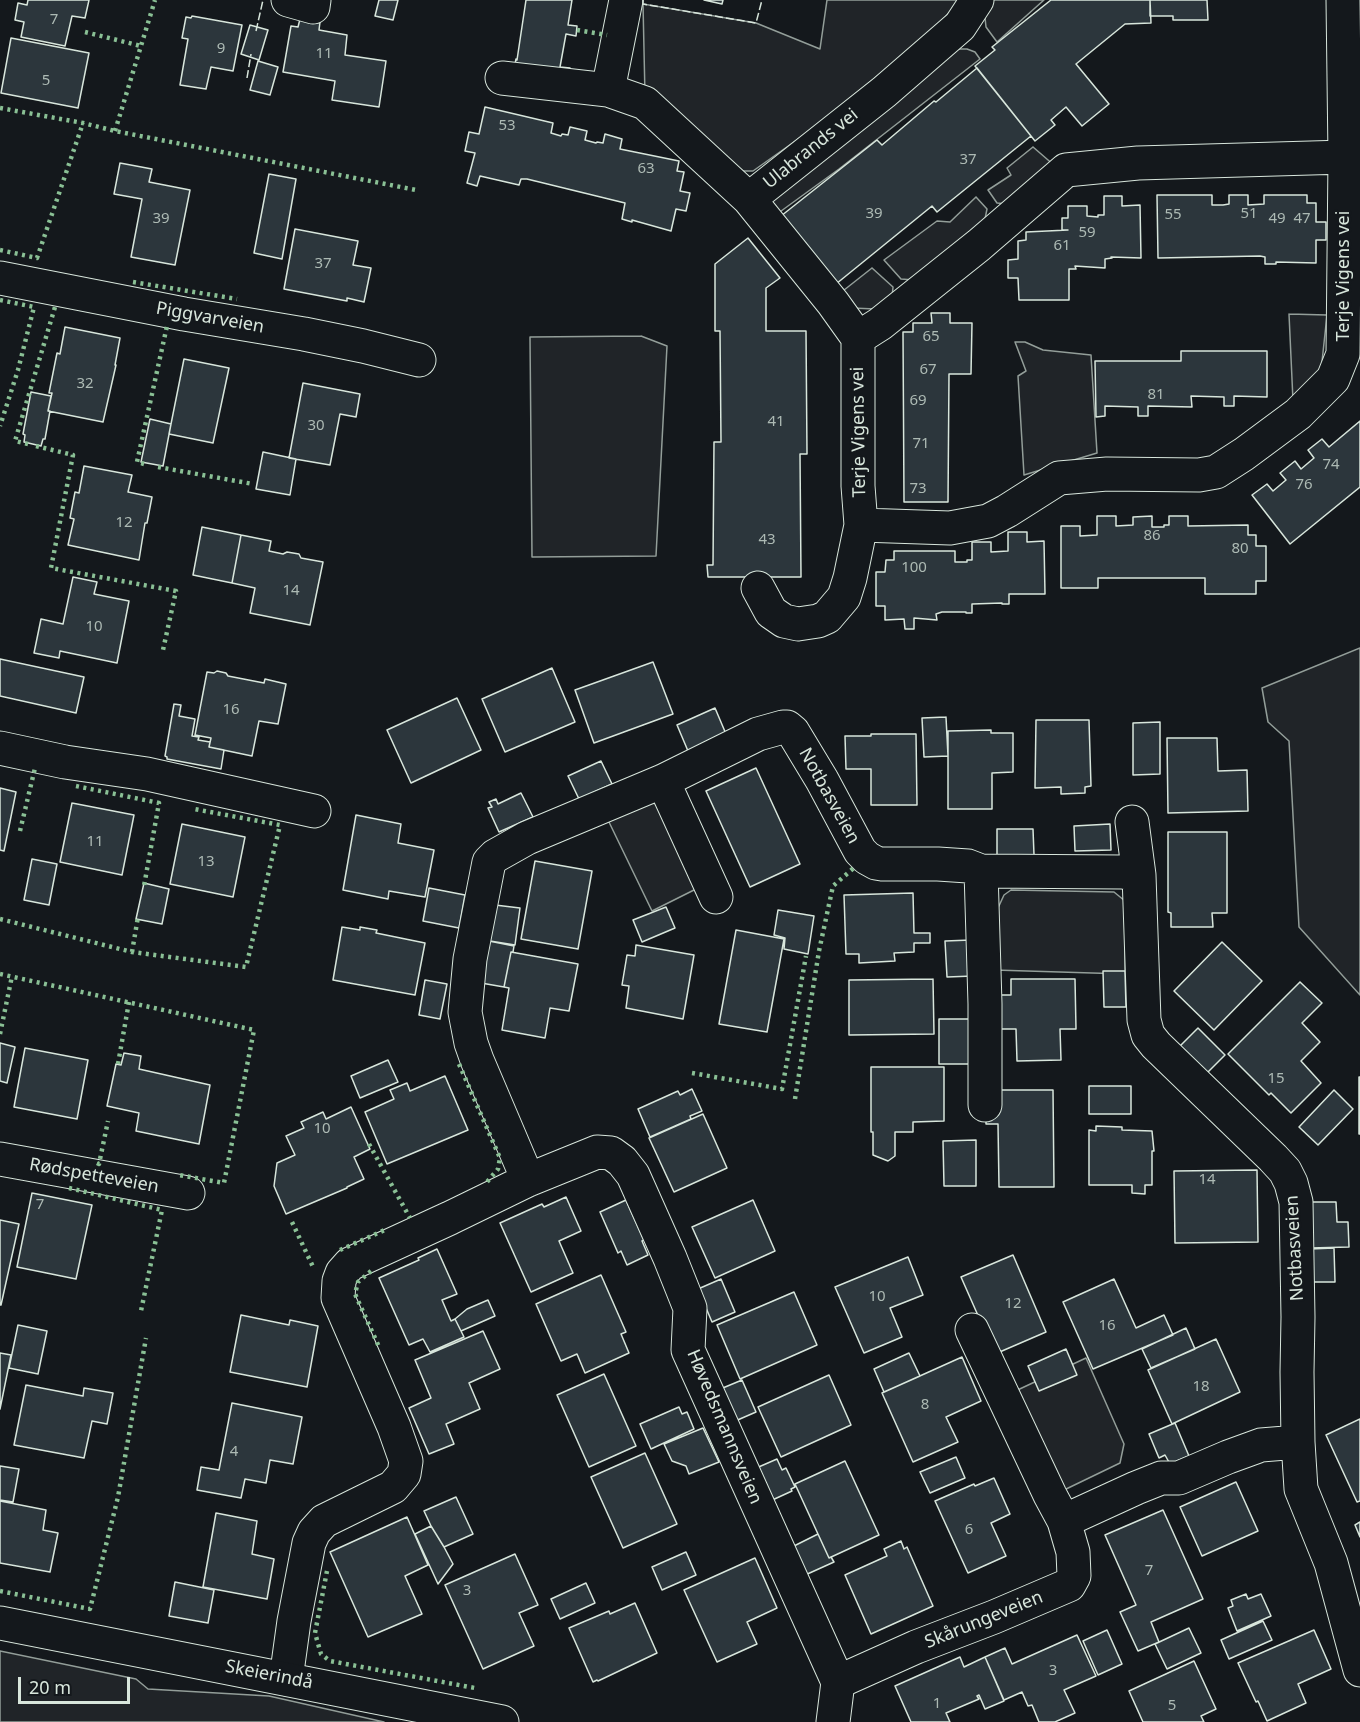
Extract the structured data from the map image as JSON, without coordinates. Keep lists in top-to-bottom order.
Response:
{
  "streets": {
    "street": [
      "Ulabrands vei",
      "Terje Vigens vei",
      "Piggvarveien",
      "Notbasveien",
      "Rødspetteveien",
      "Høvedsmannsveien",
      "Skårungeveien",
      "Skeierindå"
    ]
  },
  "crossings": [
    ["Høvedsmannsveien", "Skårungeveien"],
    ["Høvedsmannsveien", "Skeierindå"]
  ],
  "house_numbers": [
    "7",
    "9",
    "11",
    "5",
    "53",
    "37",
    "63",
    "39",
    "51",
    "55",
    "39",
    "49",
    "47",
    "59",
    "61",
    "37",
    "65",
    "67",
    "32",
    "81",
    "69",
    "41",
    "30",
    "71",
    "74",
    "76",
    "73",
    "12",
    "86",
    "43",
    "80",
    "100",
    "14",
    "10",
    "16",
    "11",
    "13",
    "15",
    "10",
    "14",
    "7",
    "10",
    "12",
    "16",
    "18",
    "8",
    "4",
    "6",
    "7",
    "3",
    "3",
    "1",
    "5"
  ],
  "scale_bar": "20 m"
}
